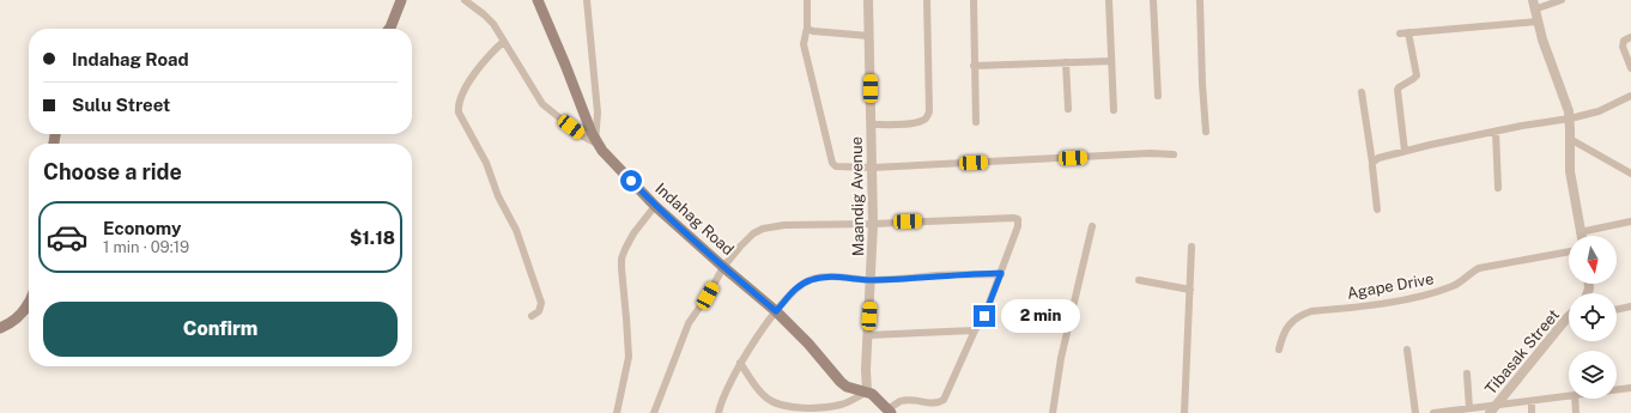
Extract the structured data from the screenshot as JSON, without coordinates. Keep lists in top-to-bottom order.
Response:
{
  "streets": {
    "main road": ["Indahag Road"],
    "street": ["Maandig Avenue", "Agape Drive", "Tibasak Street"]
  },
  "crossings": [
    ["Maandig Avenue", "Indahag Road"]
  ],
  "north": "bottom",
  "page": {
    "banner": ["Indahag Road", "Sulu Street"],
    "heading": "Choose a ride",
    "list": [
      {
        "name": "Economy",
        "note": "1 min · 09:19",
        "value": "$1.18"
      }
    ],
    "buttons": "Confirm",
    "bubble": "2 min"
  }
}
